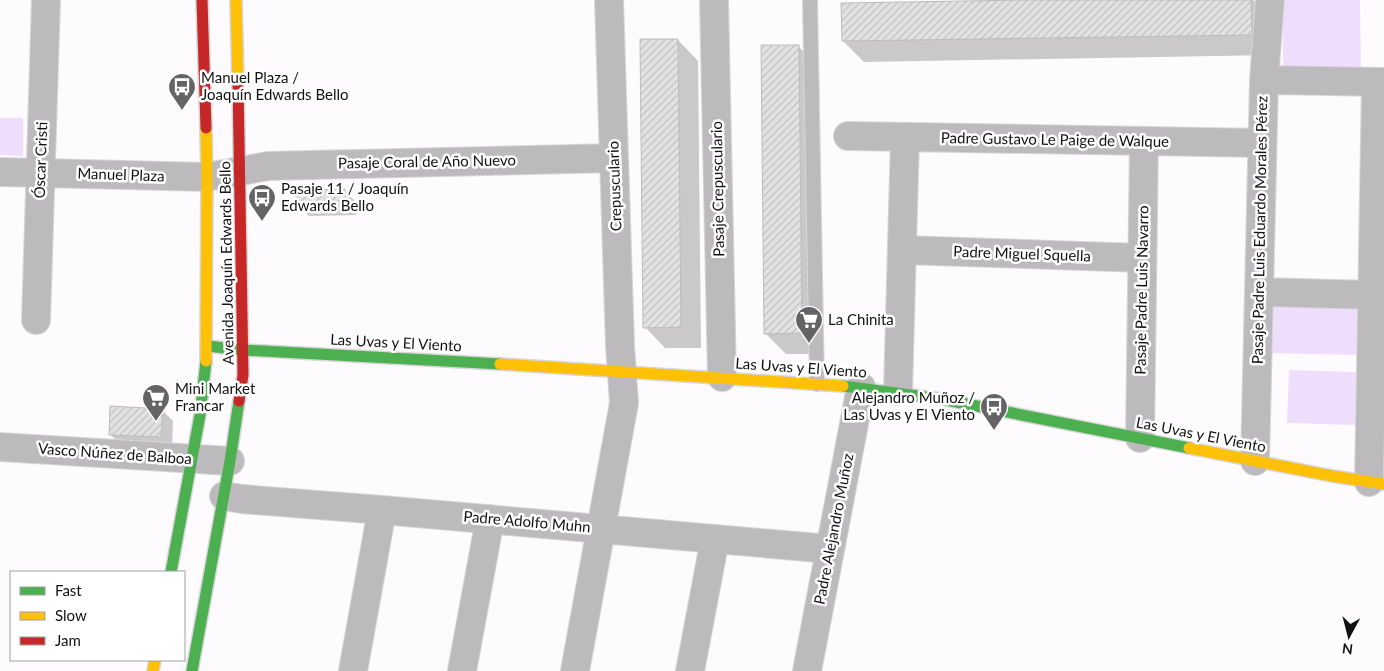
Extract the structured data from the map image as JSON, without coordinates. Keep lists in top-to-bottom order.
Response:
{
  "streets": {
    "street": [
      "Padre Gustavo Le Paige de Walque",
      "Óscar Cristi",
      "Pasaje Coral de Año Nuevo",
      "Manuel Plaza",
      "Crepusculario",
      "Pasaje Crepusculario",
      "Pasaje Padre Luis Eduardo Morales Pérez",
      "Padre Miguel Squella",
      "Avenida Joaquín Edwards Bello",
      "Pasaje Padre Luis Navarro",
      "Las Uvas y El Viento",
      "Vasco Núñez de Balboa",
      "Padre Adolfo Muhn",
      "Padre Alejandro Muñoz"
    ]
  },
  "crossings": [
    ["Padre Gustavo Le Paige de Walque", "Pasaje Padre Luis Eduardo Morales Pérez"],
    ["Padre Gustavo Le Paige de Walque", "Pasaje Padre Luis Navarro"],
    ["Óscar Cristi", "Manuel Plaza"],
    ["Pasaje Coral de Año Nuevo", "Manuel Plaza"],
    ["Pasaje Coral de Año Nuevo", "Crepusculario"],
    ["Pasaje Coral de Año Nuevo", "Avenida Joaquín Edwards Bello"],
    ["Manuel Plaza", "Avenida Joaquín Edwards Bello"],
    ["Crepusculario", "Las Uvas y El Viento"],
    ["Crepusculario", "Padre Adolfo Muhn"],
    ["Pasaje Crepusculario", "Las Uvas y El Viento"],
    ["Pasaje Padre Luis Eduardo Morales Pérez", "Las Uvas y El Viento"],
    ["Padre Miguel Squella", "Pasaje Padre Luis Navarro"],
    ["Avenida Joaquín Edwards Bello", "Las Uvas y El Viento"],
    ["Avenida Joaquín Edwards Bello", "Vasco Núñez de Balboa"],
    ["Avenida Joaquín Edwards Bello", "Padre Adolfo Muhn"],
    ["Pasaje Padre Luis Navarro", "Las Uvas y El Viento"],
    ["Las Uvas y El Viento", "Padre Alejandro Muñoz"],
    ["Padre Adolfo Muhn", "Padre Alejandro Muñoz"]
  ],
  "places": {
    "bus stop": ["Manuel Plaza / Joaquín Edwards Bello", "Pasaje 11 / Joaquín Edwards Bello", "Alejandro Muñoz / Las Uvas y El Viento"],
    "supermarket": ["La Chinita", "Mini Market Francar"]
  },
  "legend": ["Fast", "Slow", "Jam"],
  "north": "bottom"
}
